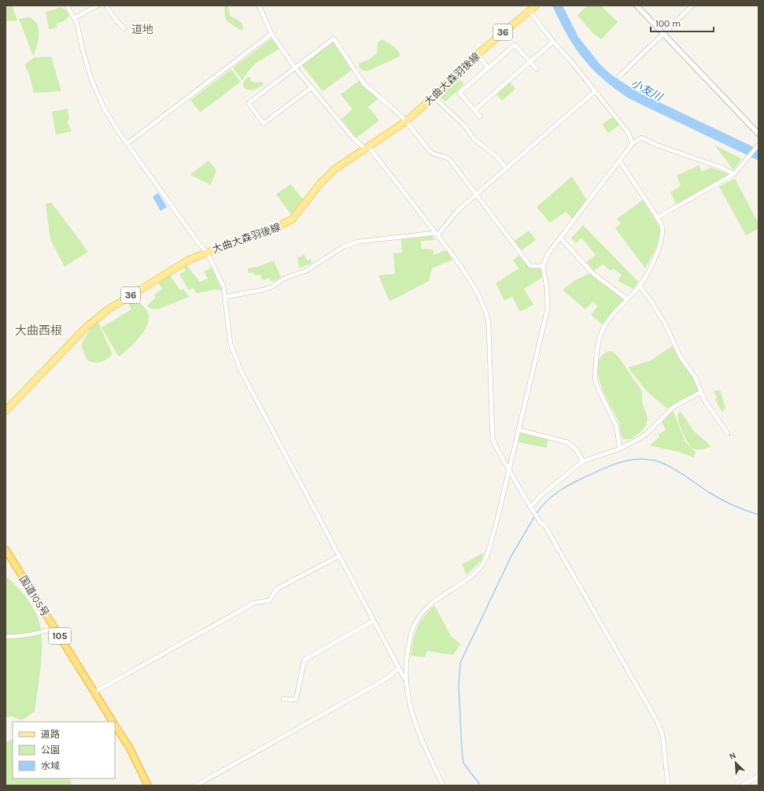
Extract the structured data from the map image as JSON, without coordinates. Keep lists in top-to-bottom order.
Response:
{
  "streets": {
    "highway": ["国道105号", "105"],
    "main road": ["36", "大曲大森羽後線"]
  },
  "districts": ["道地", "大曲西根"],
  "water": ["小友川"],
  "legend": ["道路", "公園", "水域"],
  "scale_bar": "100 m",
  "north": "top left"
}
